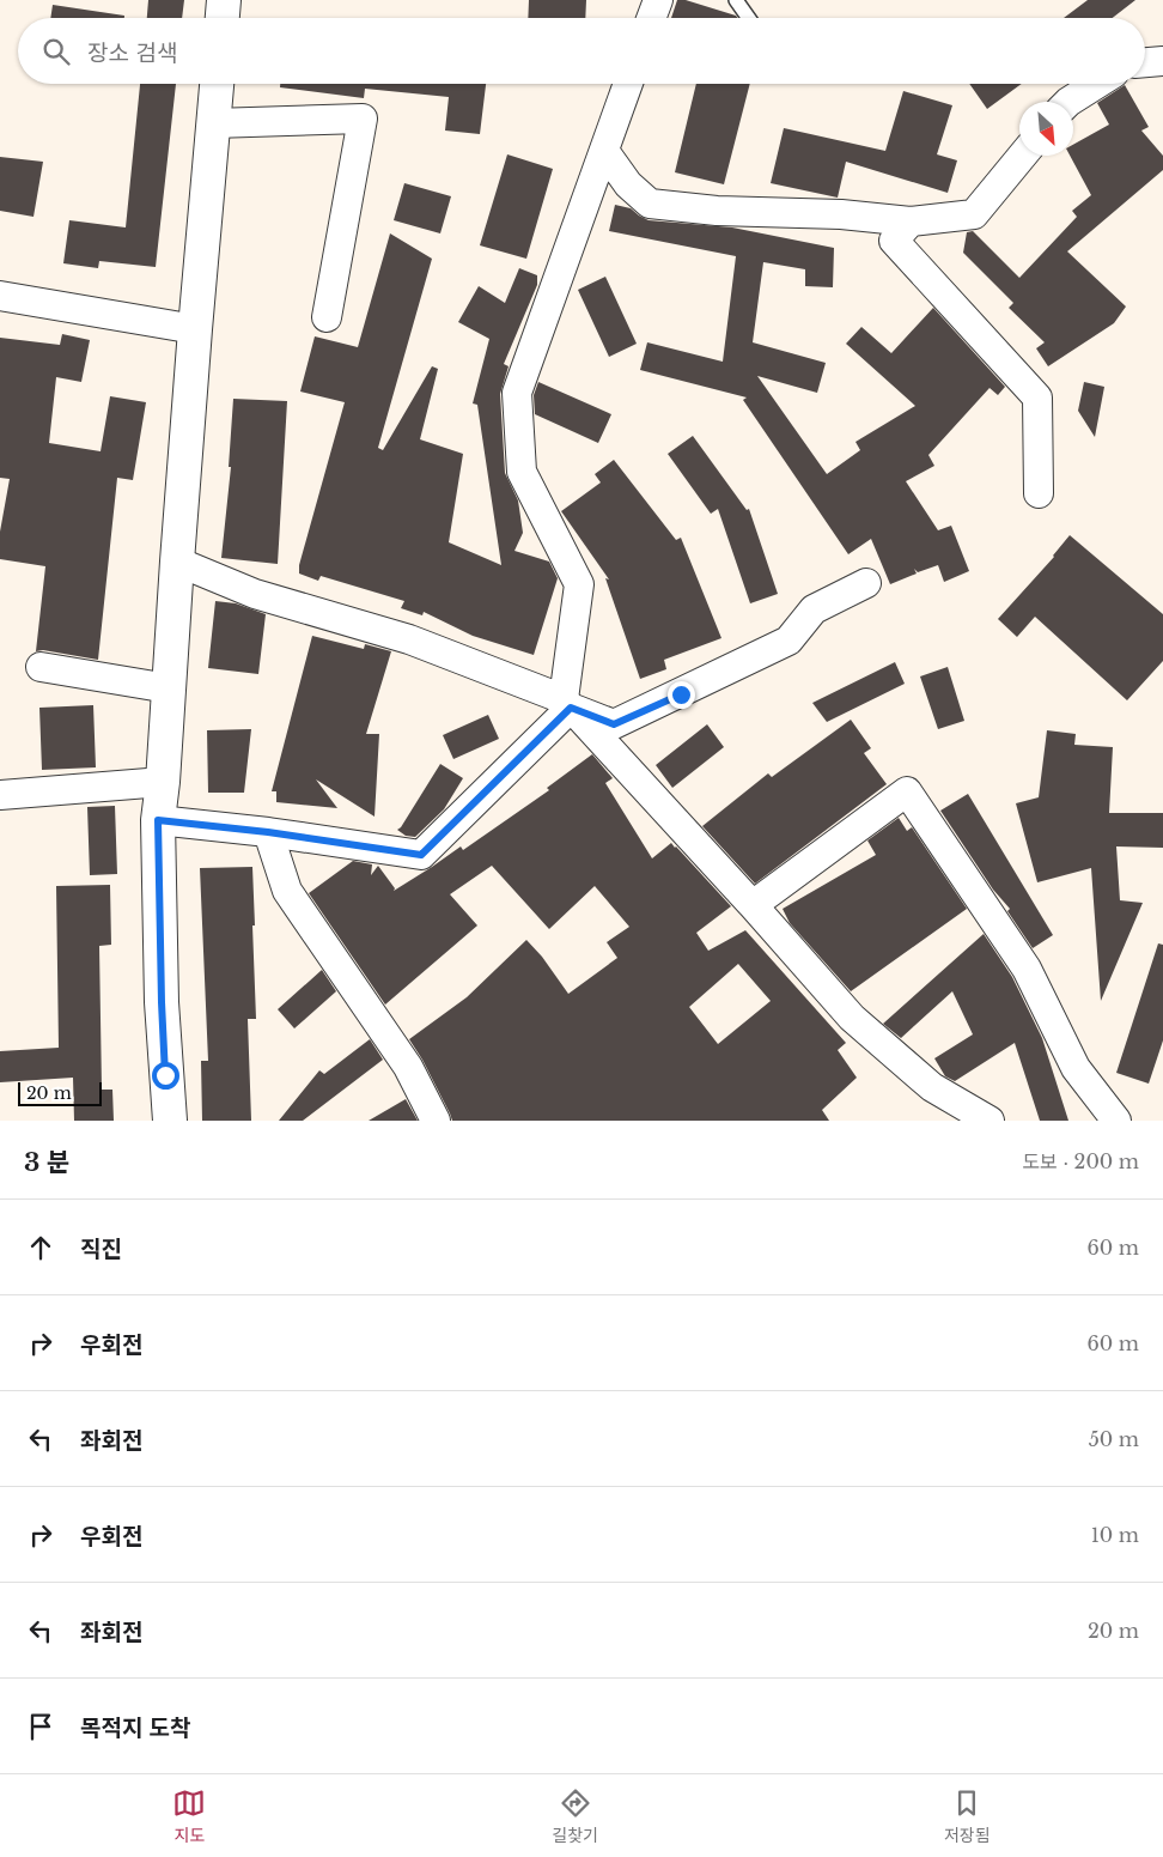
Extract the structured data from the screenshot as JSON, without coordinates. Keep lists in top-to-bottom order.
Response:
{
  "scale_bar": "20 m",
  "north": "bottom right",
  "page": {
    "search": "장소 검색",
    "scale": "20 m",
    "heading": ["3 분", "도보 · 200 m"],
    "list": [
      ["직진", "60 m"],
      ["우회전", "60 m"],
      ["좌회전", "50 m"],
      ["우회전", "10 m"],
      ["좌회전", "20 m"],
      "목적지 도착"
    ],
    "nav": ["지도", "길찾기", "저장됨"]
  }
}
